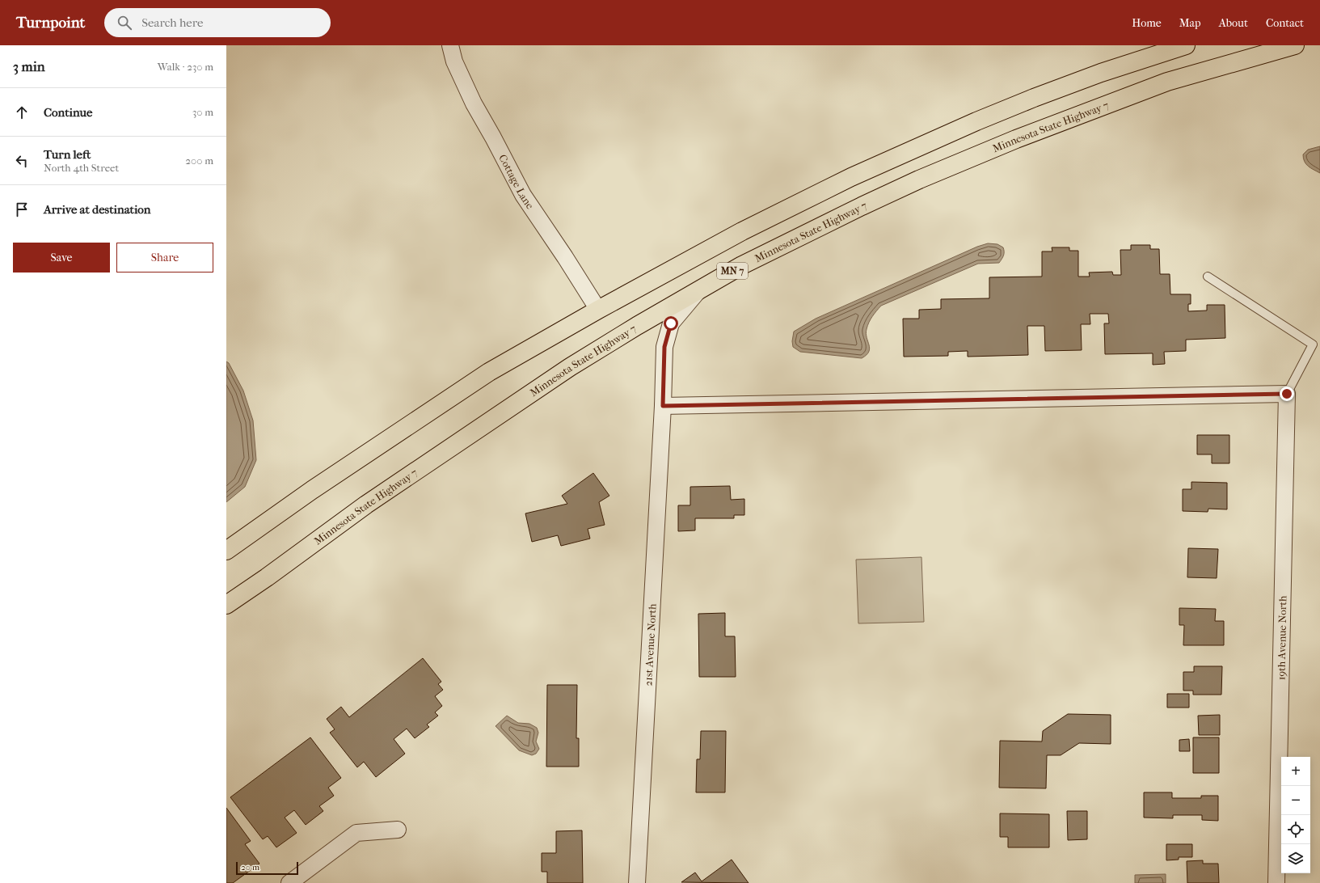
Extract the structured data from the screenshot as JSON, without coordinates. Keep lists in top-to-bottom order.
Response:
{
  "streets": {
    "highway": ["Minnesota State Highway 7", "MN 7"],
    "street": ["Cottage Lane", "19th Avenue North", "21st Avenue North"]
  },
  "crossings": [
    ["Minnesota State Highway 7", "21st Avenue North"]
  ],
  "scale_bar": "20 m",
  "page": {
    "header": "Turnpoint",
    "search": "Search here",
    "nav": [
      "Home",
      "Map",
      "About",
      "Contact"
    ],
    "heading": ["3 min", "Walk · 230 m"],
    "list": [
      ["Continue", "30 m"],
      ["Turn left", "North 4th Street", "200 m"],
      "Arrive at destination"
    ],
    "buttons": ["Save", "Share"],
    "map_buttons": ["+", "−"],
    "scale": "20 m"
  }
}
